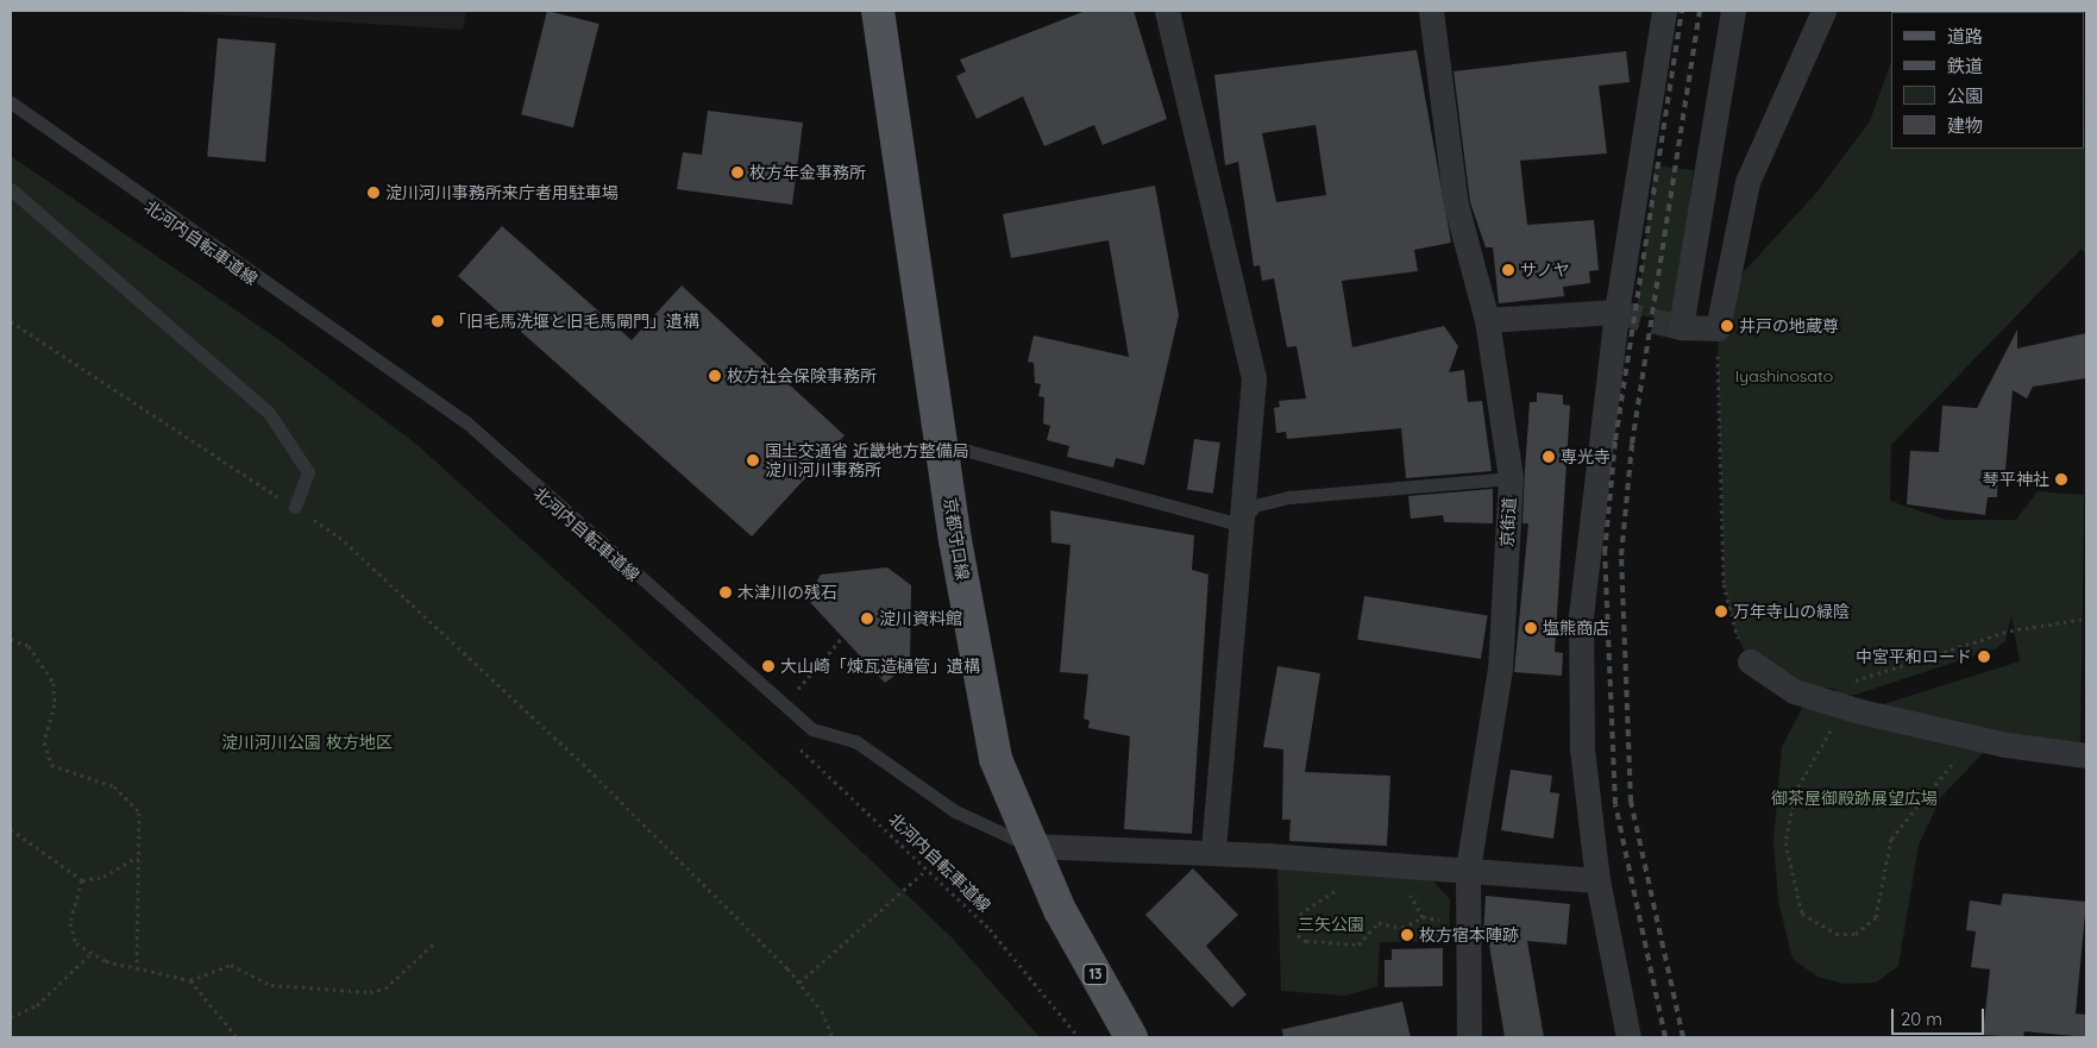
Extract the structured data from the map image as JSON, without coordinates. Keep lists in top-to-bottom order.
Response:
{
  "streets": {
    "main road": ["京都守口線", "13"],
    "street": ["京街道"],
    "path": ["北河内自転車道線"]
  },
  "parks": [
    "Iyashinosato",
    "淀川河川公園 枚方地区",
    "御茶屋御殿跡展望広場",
    "三矢公園"
  ],
  "places": [
    "枚方年金事務所",
    "淀川河川事務所来庁者用駐車場",
    "サノヤ",
    "「旧毛馬洗堰と旧毛馬閘門」遺構",
    "井戸の地蔵尊",
    "枚方社会保険事務所",
    "専光寺",
    "国土交通省 近畿地方整備局 淀川河川事務所",
    "琴平神社",
    "木津川の残石",
    "万年寺山の緑陰",
    "淀川資料館",
    "塩熊商店",
    "中宮平和ロード",
    "大山崎「煉瓦造樋管」遺構",
    "枚方宿本陣跡"
  ],
  "legend": [
    "道路",
    "鉄道",
    "公園",
    "建物"
  ],
  "scale_bar": "20 m"
}
